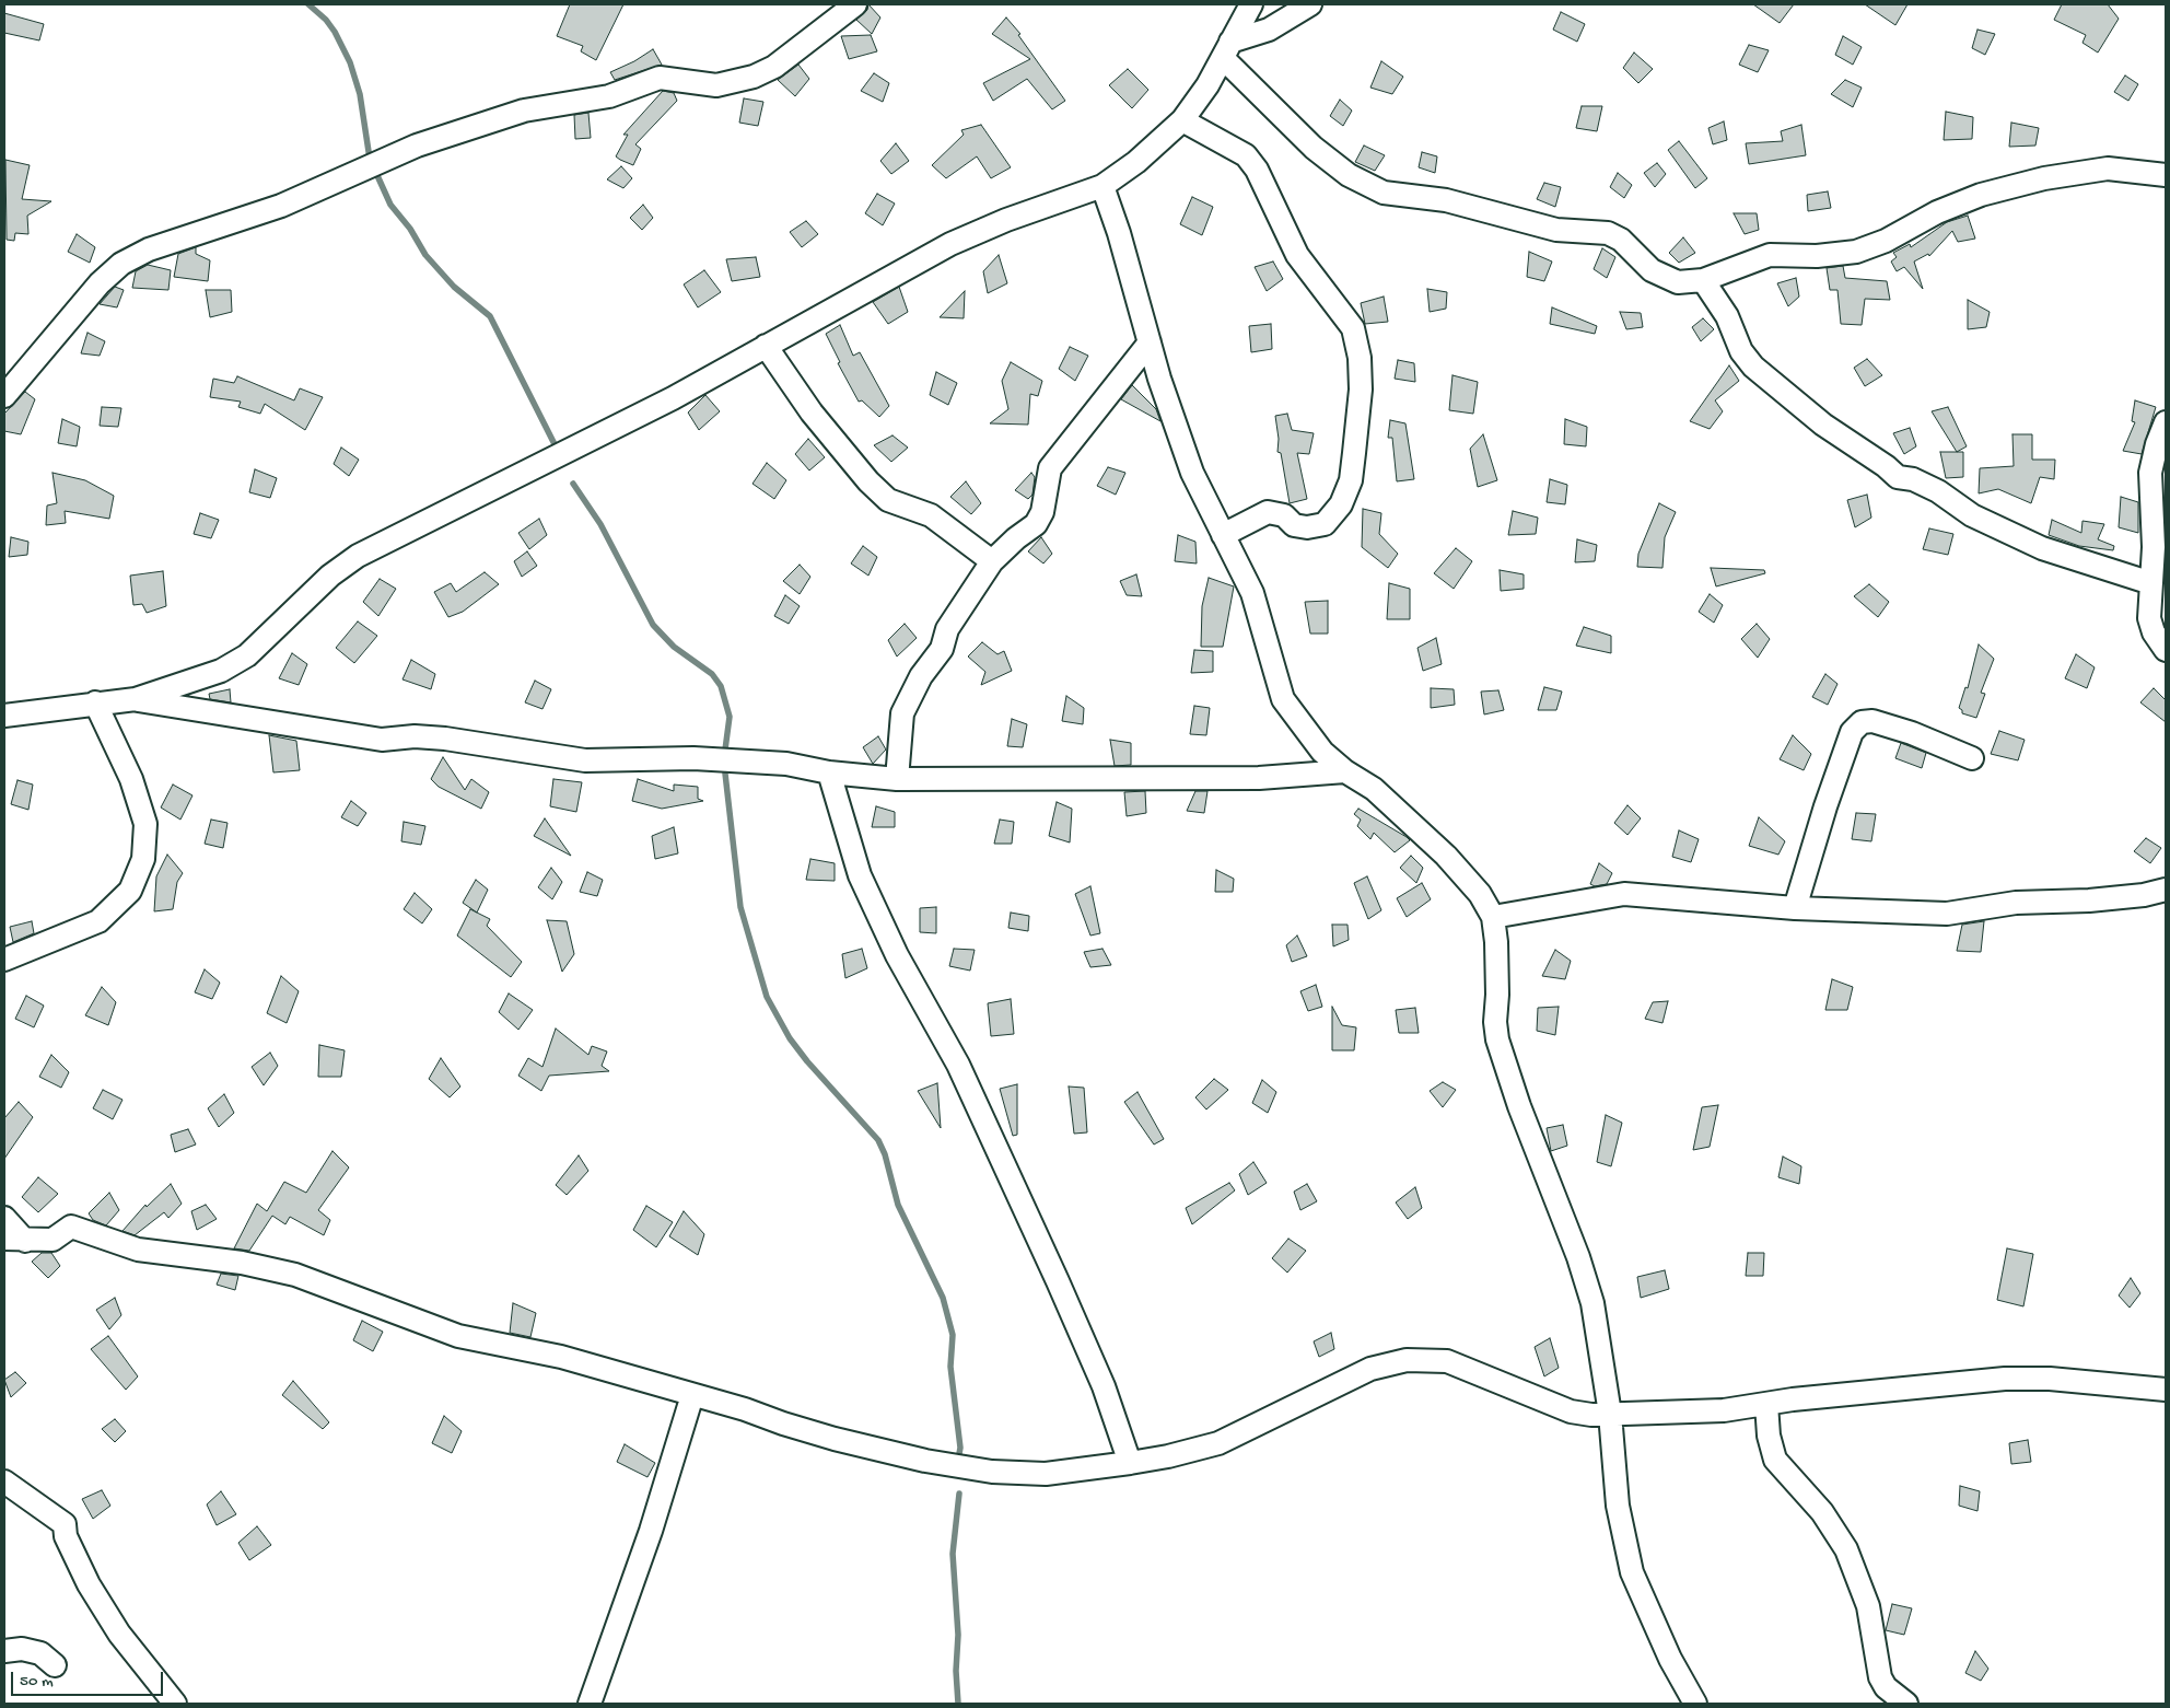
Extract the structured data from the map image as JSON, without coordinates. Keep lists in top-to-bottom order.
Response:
{
  "scale_bar": "50 m"
}
